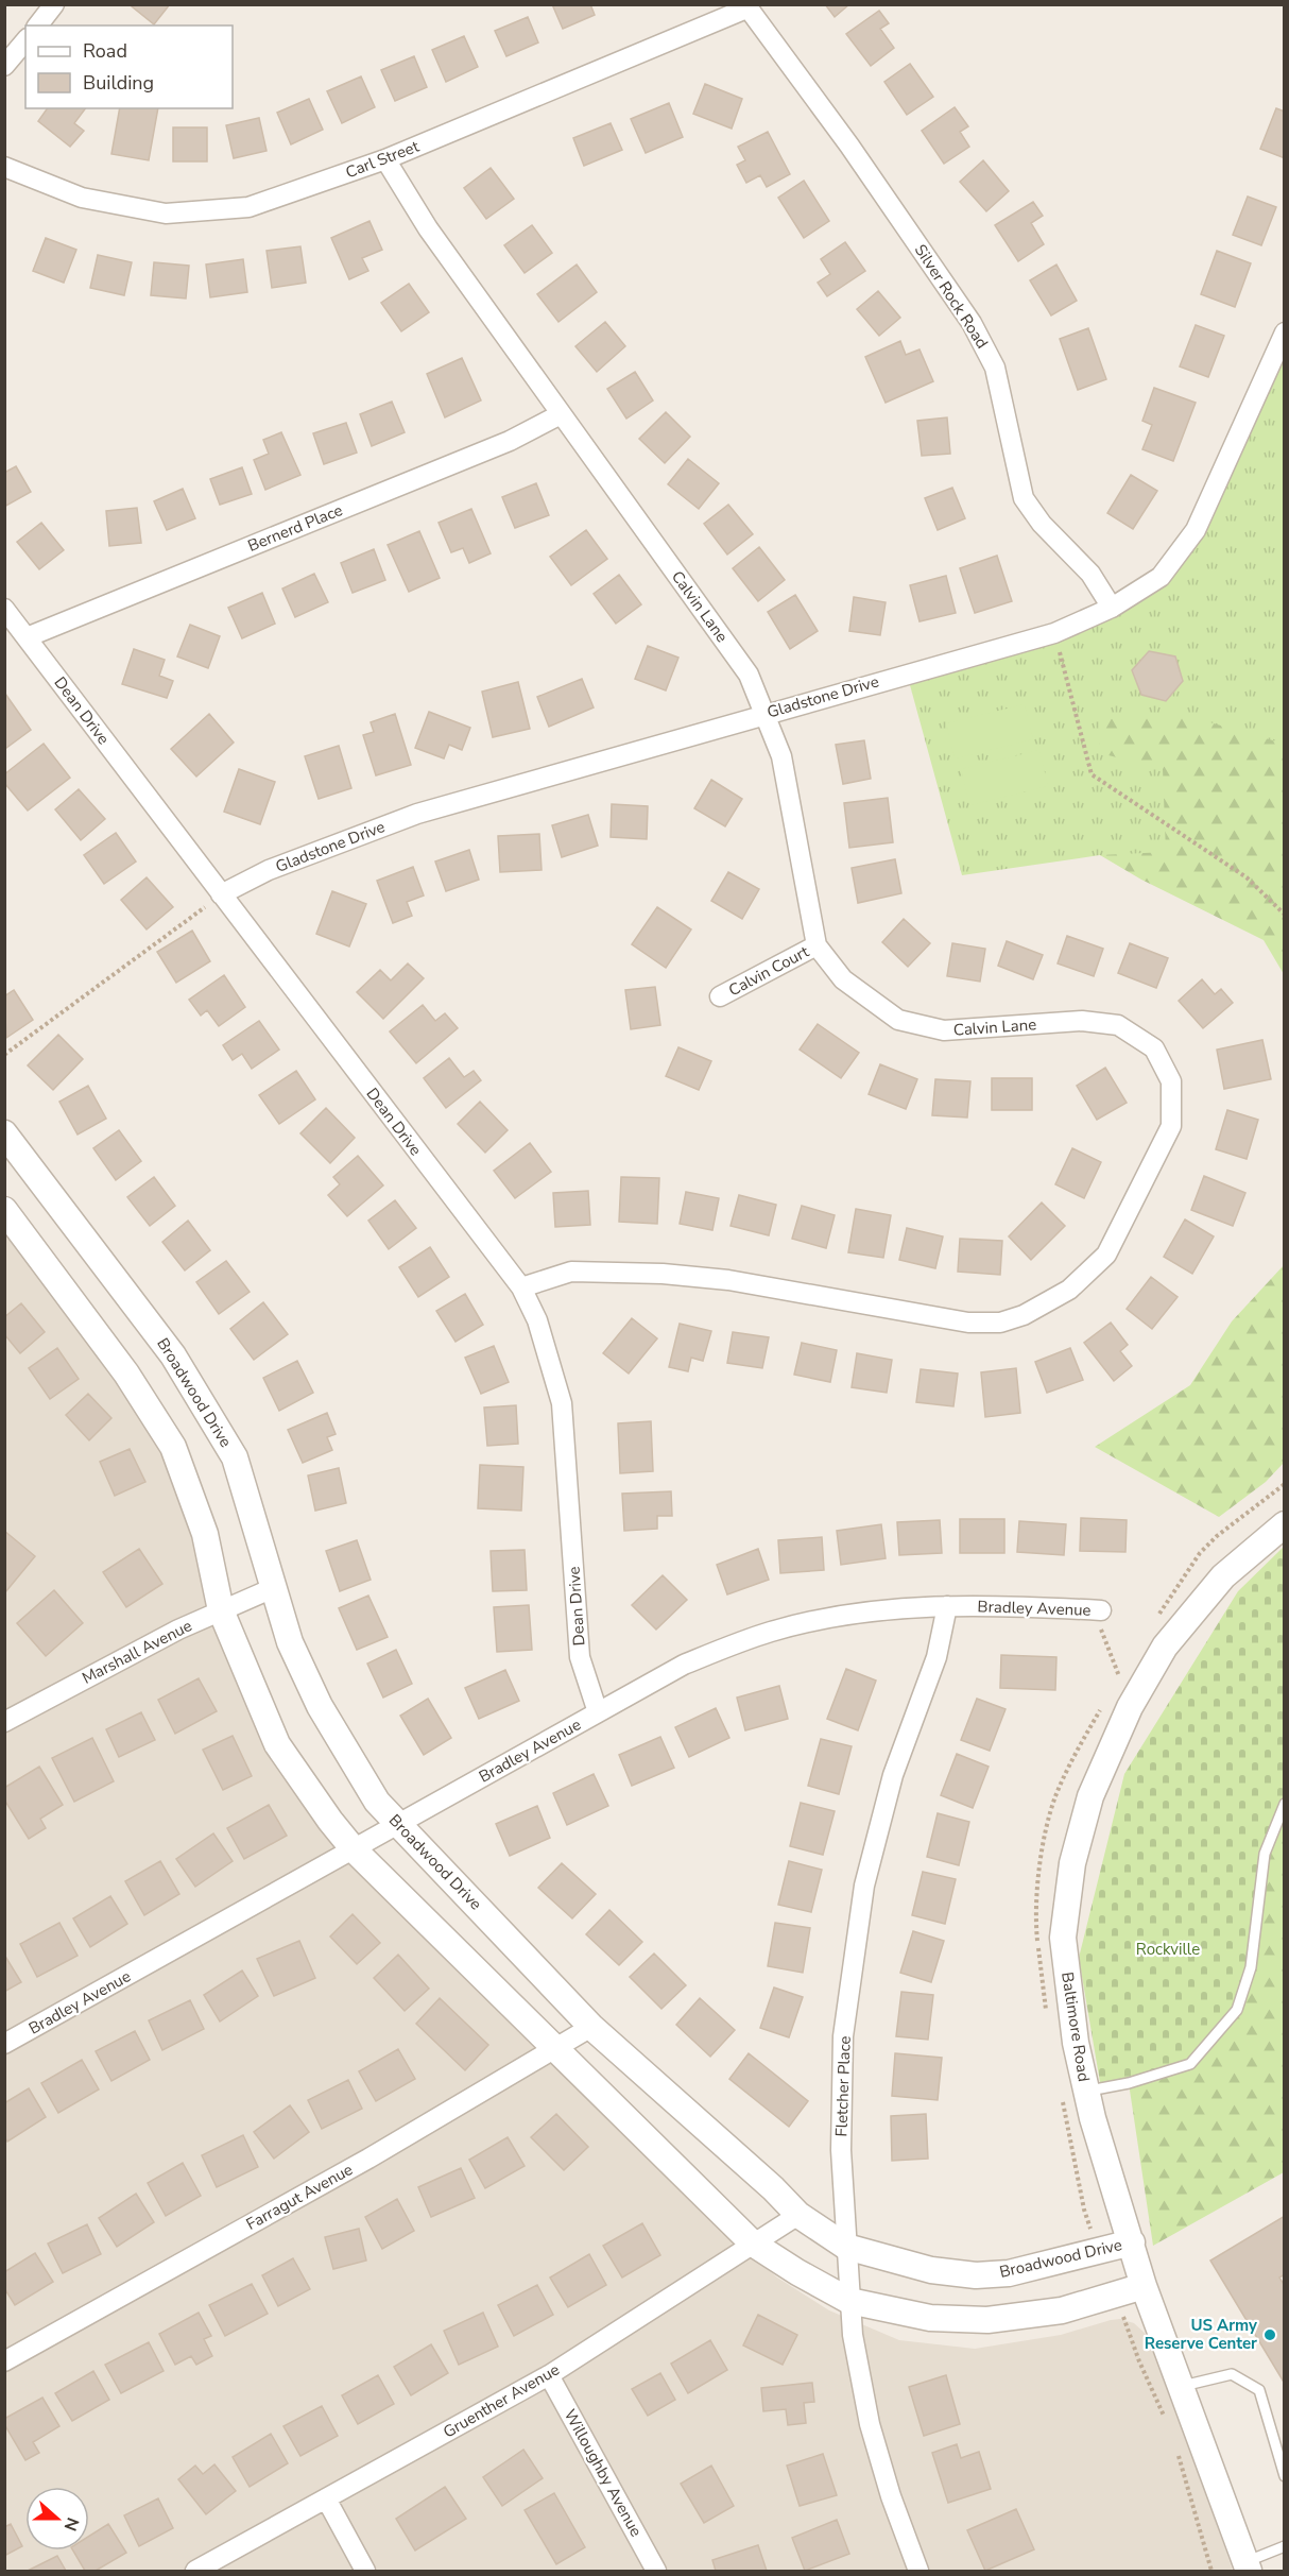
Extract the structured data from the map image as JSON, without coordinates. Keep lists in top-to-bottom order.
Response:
{
  "streets": {
    "street": [
      "Carl Street",
      "Silver Rock Road",
      "Bernerd Place",
      "Calvin Lane",
      "Gladstone Drive",
      "Dean Drive",
      "Calvin Court",
      "Broadwood Drive",
      "Bradley Avenue",
      "Marshall Avenue",
      "Baltimore Road",
      "Fletcher Place",
      "Farragut Avenue",
      "Gruenther Avenue",
      "Willoughby Avenue"
    ]
  },
  "crossings": [
    ["Carl Street", "Silver Rock Road"],
    ["Carl Street", "Calvin Lane"],
    ["Silver Rock Road", "Gladstone Drive"],
    ["Bernerd Place", "Calvin Lane"],
    ["Bernerd Place", "Dean Drive"],
    ["Calvin Lane", "Gladstone Drive"],
    ["Calvin Lane", "Dean Drive"],
    ["Calvin Lane", "Calvin Court"],
    ["Gladstone Drive", "Dean Drive"],
    ["Dean Drive", "Bradley Avenue"],
    ["Broadwood Drive", "Bradley Avenue"],
    ["Broadwood Drive", "Marshall Avenue"],
    ["Broadwood Drive", "Baltimore Road"],
    ["Broadwood Drive", "Fletcher Place"],
    ["Broadwood Drive", "Farragut Avenue"],
    ["Broadwood Drive", "Gruenther Avenue"],
    ["Bradley Avenue", "Fletcher Place"],
    ["Gruenther Avenue", "Willoughby Avenue"]
  ],
  "parks": ["Rockville"],
  "places": ["US Army Reserve Center"],
  "legend": ["Road", "Building"],
  "north": "right"
}
